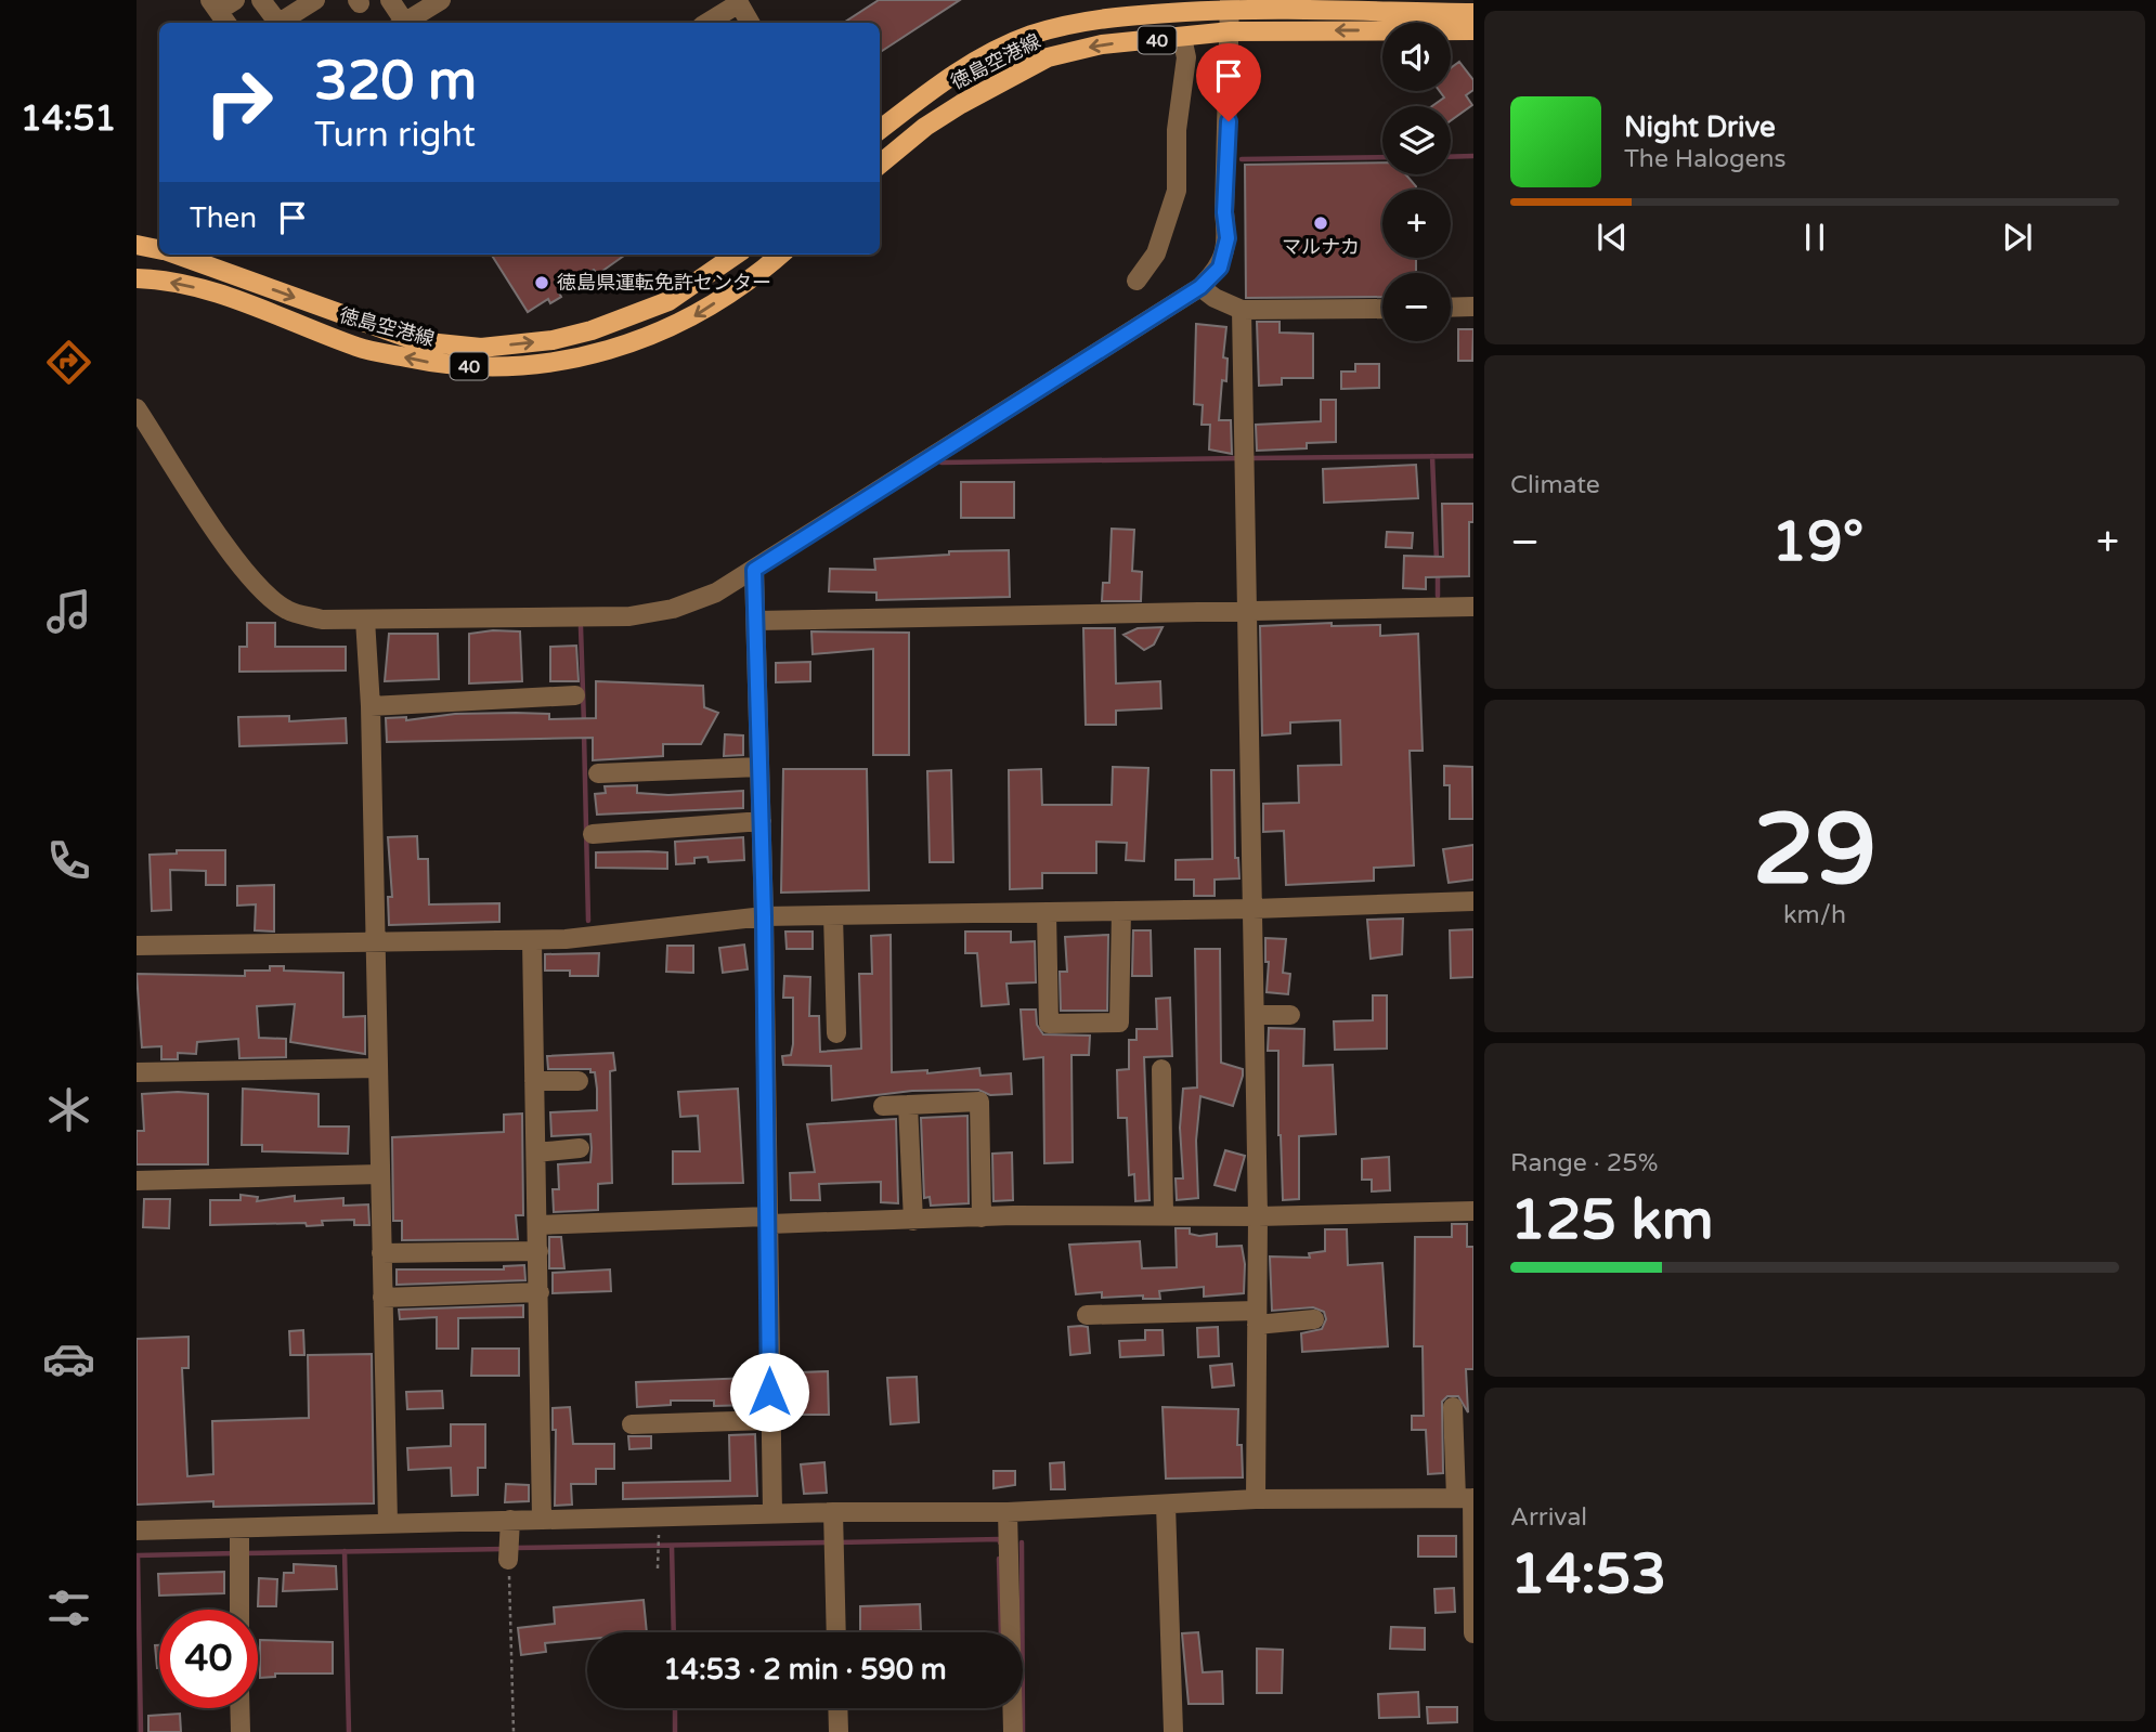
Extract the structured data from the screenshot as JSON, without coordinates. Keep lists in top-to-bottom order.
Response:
{
  "streets": {
    "main road": ["40", "徳島空港線"]
  },
  "places": ["マルナカ", "徳島県運転免許センター"],
  "page": {
    "tabs": "14:51",
    "map_buttons": ["+", "−"],
    "turn": ["320 m", "Turn right"],
    "song": ["Night Drive", "The Halogens"],
    "then": "Then",
    "tile": [
      "Climate",
      ["29", "km/h"],
      ["Range · 25%", "125 km"],
      ["Arrival", "14:53"]
    ],
    "heat": ["−", "19°", "+"],
    "limit": "40",
    "trip": "14:53 · 2 min · 590 m"
  }
}
